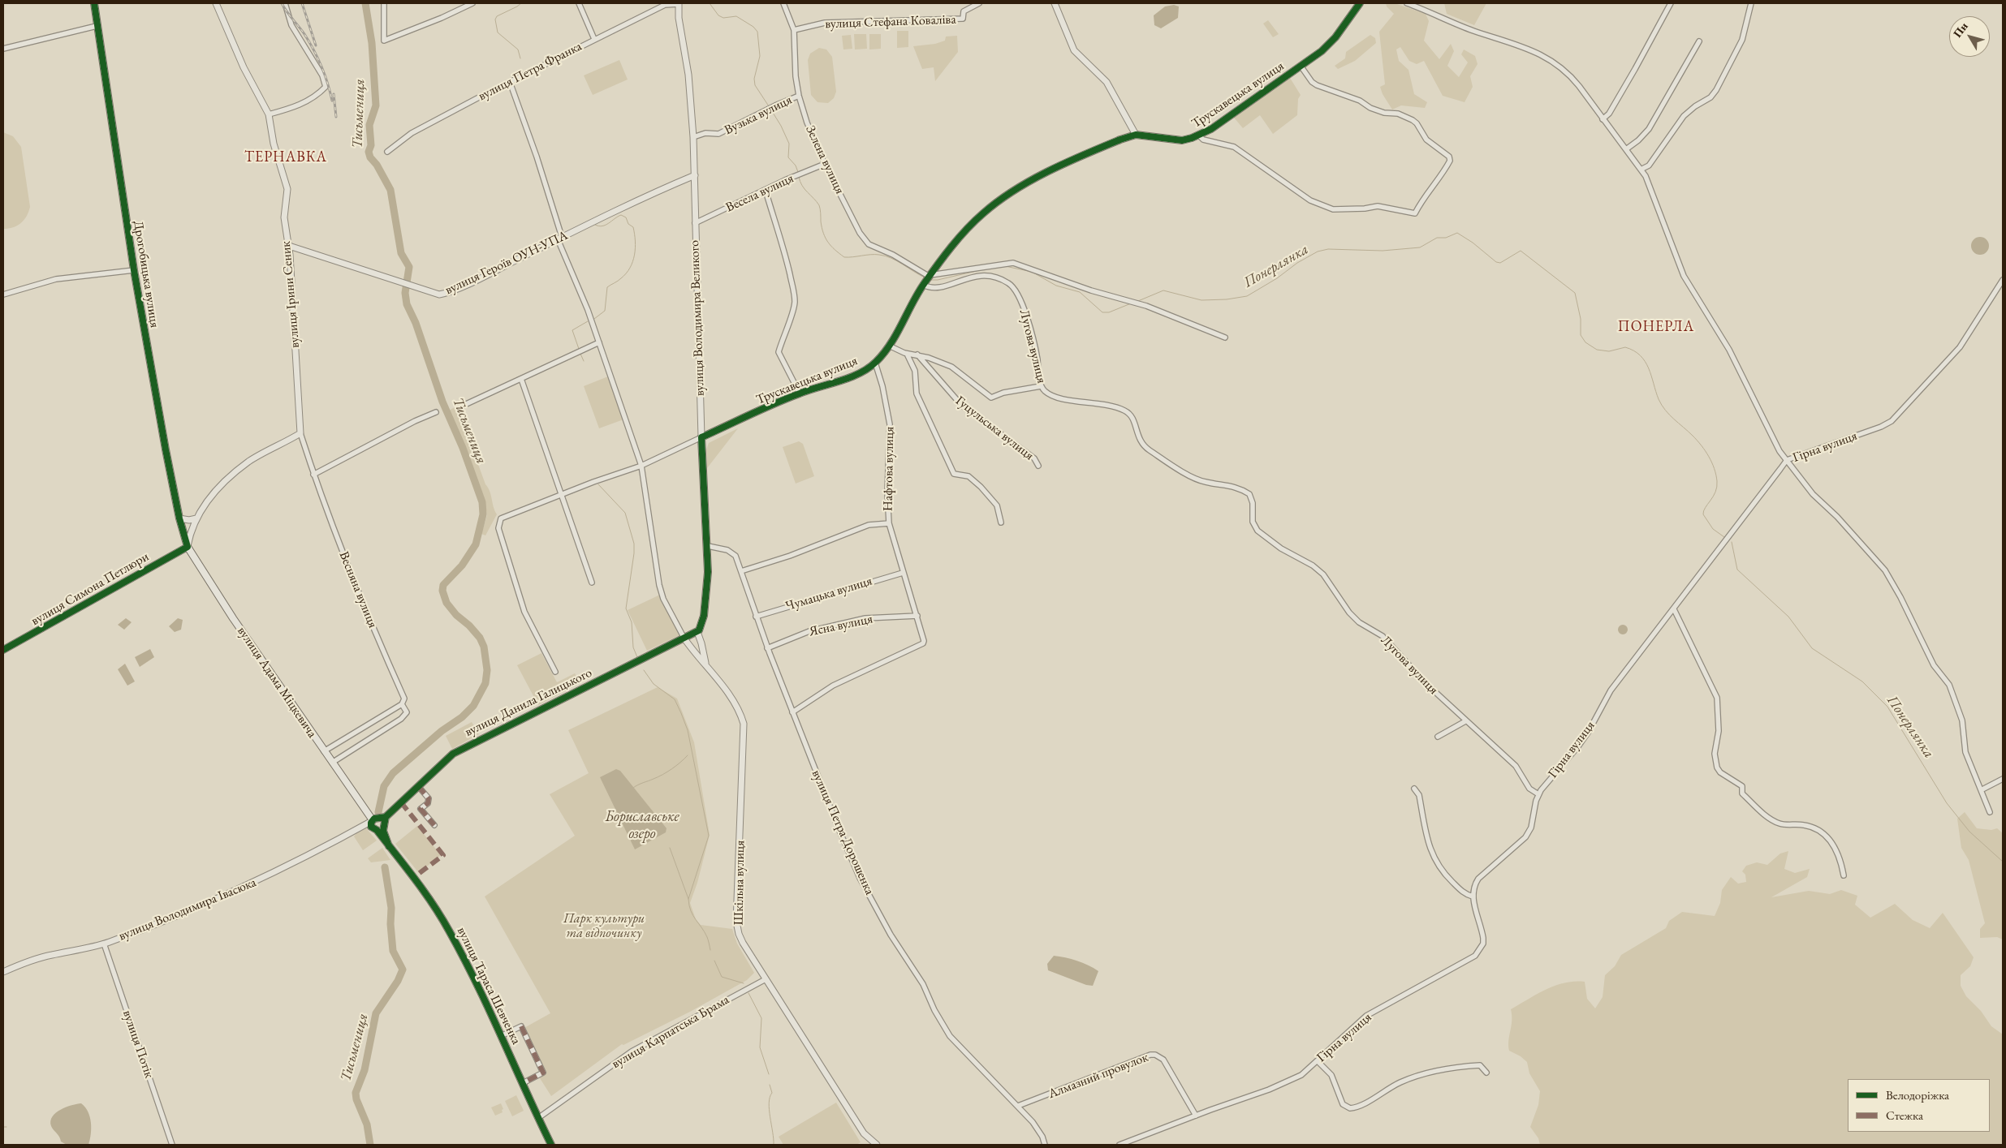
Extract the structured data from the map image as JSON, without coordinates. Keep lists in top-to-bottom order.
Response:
{
  "streets": {
    "main road": [
      "Трускавецька вулиця",
      "Дрогобицька вулиця",
      "вулиця Володимира Великого",
      "вулиця Симона Петлюри",
      "вулиця Адама Міцкевича",
      "вулиця Данила Галицького",
      "вулиця Тараса Шевченка"
    ],
    "street": [
      "вулиця Стефана Коваліва",
      "вулиця Петра Франка",
      "Вузька вулиця",
      "Зелена вулиця",
      "Весела вулиця",
      "вулиця Героїв ОУН-УПА",
      "вулиця Ірини Сеник",
      "Лугова вулиця",
      "Гуцульська вулиця",
      "Гірна вулиця",
      "Нафтова вулиця",
      "Весняна вулиця",
      "Чумацька вулиця",
      "Ясна вулиця",
      "вулиця Петра Дорошенка",
      "Шкільна вулиця",
      "вулиця Володимира Івасюка",
      "вулиця Карпатська Брама",
      "вулиця Потік",
      "Алмазний провулок"
    ]
  },
  "crossings": [
    ["вулиця Стефана Коваліва", "Зелена вулиця"],
    ["вулиця Петра Франка", "вулиця Володимира Великого"],
    ["Трускавецька вулиця", "Зелена вулиця"],
    ["Трускавецька вулиця", "вулиця Володимира Великого"],
    ["Трускавецька вулиця", "Лугова вулиця"],
    ["Трускавецька вулиця", "Гуцульська вулиця"],
    ["Трускавецька вулиця", "Нафтова вулиця"],
    ["Вузька вулиця", "Зелена вулиця"],
    ["Вузька вулиця", "вулиця Володимира Великого"],
    ["Зелена вулиця", "Весела вулиця"],
    ["Зелена вулиця", "Лугова вулиця"],
    ["Весела вулиця", "вулиця Володимира Великого"],
    ["вулиця Героїв ОУН-УПА", "вулиця Ірини Сеник"],
    ["вулиця Героїв ОУН-УПА", "вулиця Володимира Великого"],
    ["Дрогобицька вулиця", "вулиця Симона Петлюри"],
    ["Дрогобицька вулиця", "вулиця Адама Міцкевича"],
    ["вулиця Ірини Сеник", "Весняна вулиця"],
    ["вулиця Володимира Великого", "вулиця Данила Галицького"],
    ["вулиця Володимира Великого", "вулиця Петра Дорошенка"],
    ["вулиця Володимира Великого", "Шкільна вулиця"],
    ["Лугова вулиця", "Гуцульська вулиця"],
    ["Лугова вулиця", "Гірна вулиця"],
    ["Гірна вулиця", "Алмазний провулок"],
    ["Нафтова вулиця", "Чумацька вулиця"],
    ["Нафтова вулиця", "Ясна вулиця"],
    ["Нафтова вулиця", "вулиця Петра Дорошенка"],
    ["вулиця Симона Петлюри", "вулиця Адама Міцкевича"],
    ["Весняна вулиця", "вулиця Адама Міцкевича"],
    ["Чумацька вулиця", "вулиця Петра Дорошенка"],
    ["Ясна вулиця", "вулиця Петра Дорошенка"],
    ["вулиця Адама Міцкевича", "вулиця Володимира Івасюка"],
    ["вулиця Адама Міцкевича", "вулиця Тараса Шевченка"],
    ["вулиця Данила Галицького", "Шкільна вулиця"],
    ["вулиця Петра Дорошенка", "Алмазний провулок"],
    ["Шкільна вулиця", "вулиця Карпатська Брама"],
    ["вулиця Володимира Івасюка", "вулиця Тараса Шевченка"],
    ["вулиця Володимира Івасюка", "вулиця Потік"],
    ["вулиця Тараса Шевченка", "вулиця Карпатська Брама"]
  ],
  "districts": ["ТЕРНАВКА", "ПОНЕРЛА"],
  "water": ["Тисьмениця", "Понерлянка", "Бориславське озеро"],
  "parks": ["Парк культури та відпочинку"],
  "legend": ["Велодоріжка", "Стежка"],
  "north": "top left"
}
